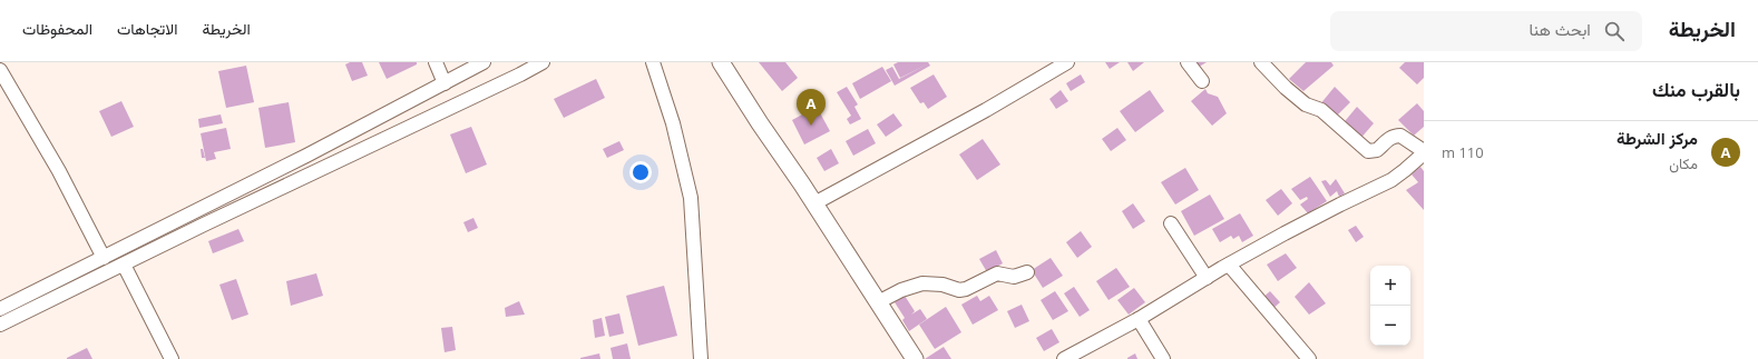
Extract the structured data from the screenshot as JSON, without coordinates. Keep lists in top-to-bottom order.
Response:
{
  "page": {
    "header": "الخريطة",
    "search": "ابحث هنا",
    "nav": ["الخريطة", "الاتجاهات", "المحفوظات"],
    "heading": "بالقرب منك",
    "pins": "A",
    "list": [
      {
        "mark": "A",
        "name": "مركز الشرطة",
        "note": "مكان",
        "value": "110 m"
      }
    ],
    "map_buttons": ["+", "−"]
  }
}
